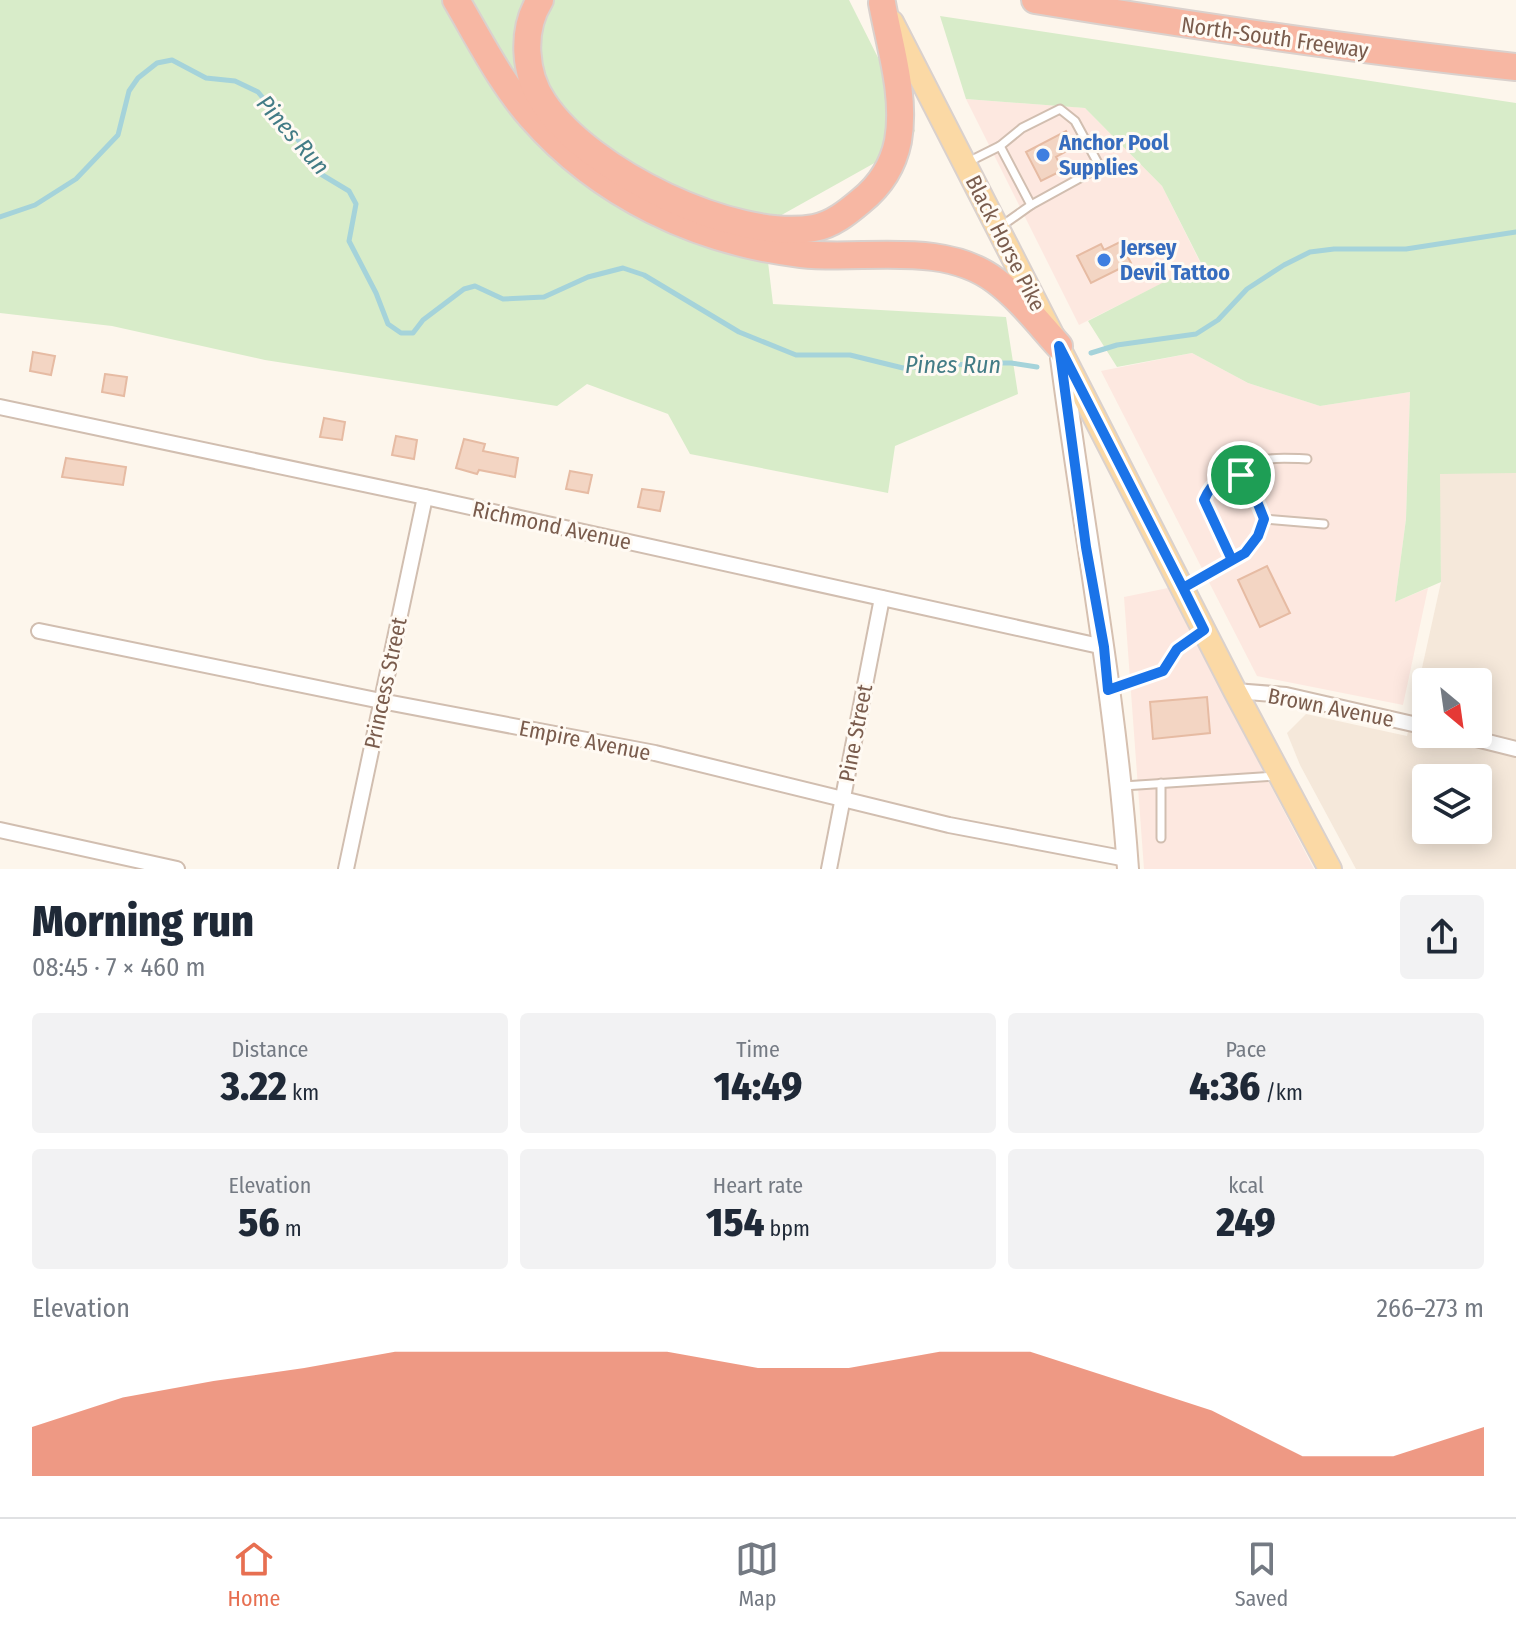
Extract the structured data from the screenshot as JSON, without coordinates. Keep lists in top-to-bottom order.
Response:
{
  "streets": {
    "highway": ["North-South Freeway"],
    "main road": ["Black Horse Pike"],
    "street": [
      "Richmond Avenue",
      "Princess Street",
      "Brown Avenue",
      "Pine Street",
      "Empire Avenue"
    ]
  },
  "crossings": [
    ["Black Horse Pike", "Brown Avenue"],
    ["Richmond Avenue", "Princess Street"],
    ["Richmond Avenue", "Pine Street"],
    ["Princess Street", "Empire Avenue"],
    ["Pine Street", "Empire Avenue"]
  ],
  "water": ["Pines Run"],
  "places": ["Anchor Pool Supplies", "Jersey Devil Tattoo"],
  "north": "bottom right",
  "page": {
    "heading": ["Morning run", "08:45 · 7 × 460 m"],
    "stats": [
      ["Distance", "3.22 km"],
      ["Time", "14:49"],
      ["Pace", "4:36 /km"],
      ["Elevation", "56 m"],
      ["Heart rate", "154 bpm"],
      ["kcal", "249"]
    ],
    "chart": ["Elevation", "266–273 m"],
    "tabs": ["Home", "Map", "Saved"]
  }
}
